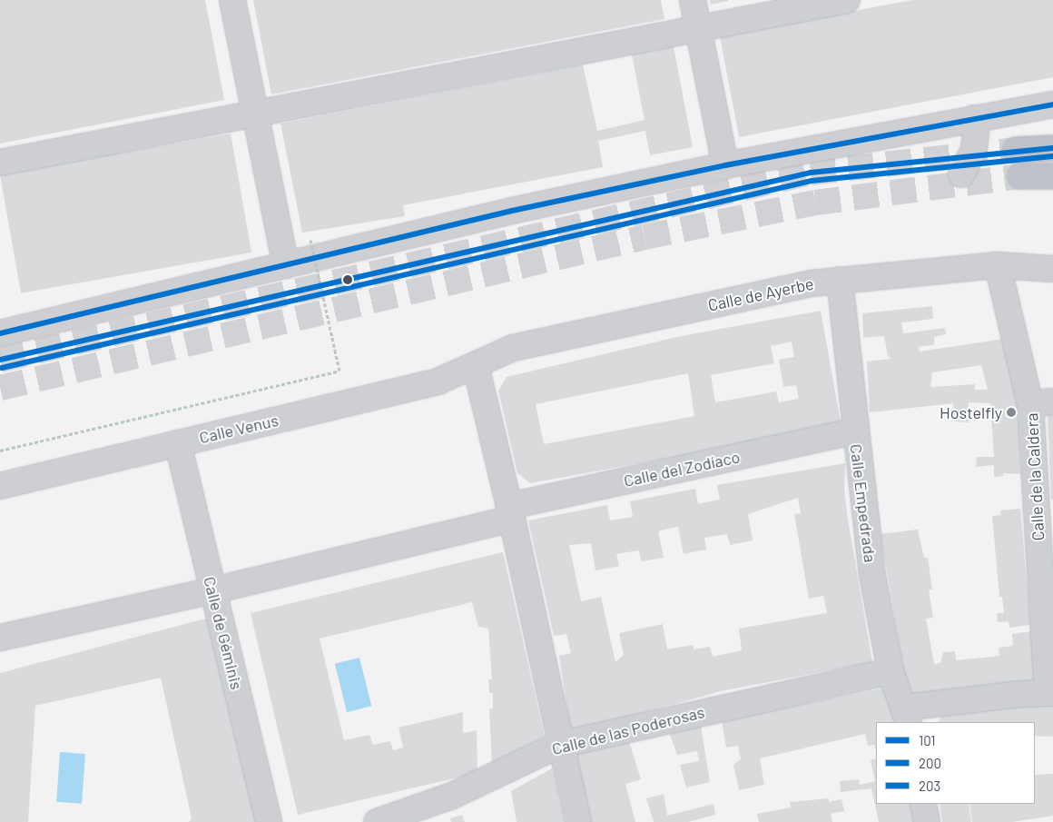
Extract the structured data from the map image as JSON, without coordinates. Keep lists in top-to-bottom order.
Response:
{
  "streets": {
    "street": [
      "Calle de Ayerbe",
      "Calle Venus",
      "Calle del Zodíaco",
      "Calle de la Caldera",
      "Calle Empedrada",
      "Calle de Géminis",
      "Calle de las Poderosas"
    ]
  },
  "crossings": [
    ["Calle de Ayerbe", "Calle Venus"],
    ["Calle de Ayerbe", "Calle de la Caldera"],
    ["Calle de Ayerbe", "Calle Empedrada"],
    ["Calle Venus", "Calle de Géminis"],
    ["Calle del Zodíaco", "Calle Empedrada"],
    ["Calle del Zodíaco", "Calle de Géminis"],
    ["Calle Empedrada", "Calle de las Poderosas"]
  ],
  "places": ["Hostelfly"],
  "lines": ["transit line 101", "transit line 200", "transit line 203"],
  "legend": ["101", "200", "203"]
}
